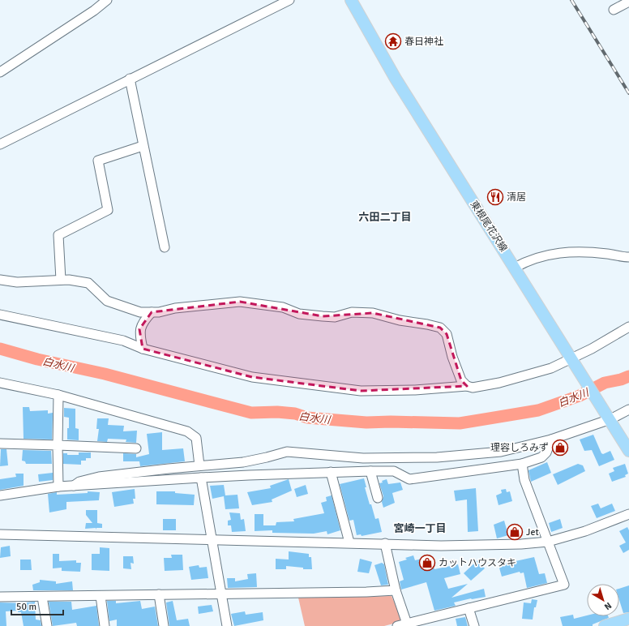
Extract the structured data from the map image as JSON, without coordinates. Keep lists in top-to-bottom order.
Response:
{
  "streets": {
    "main road": ["東根尾花沢線"]
  },
  "districts": ["六田二丁目", "宮崎一丁目"],
  "water": ["白水川"],
  "places": {
    "temple": ["春日神社"],
    "restaurant": ["清居"],
    "shop": ["理容しろみず", "Jet", "カットハウスタキ"]
  },
  "scale_bar": "50 m",
  "north": "bottom right"
}
